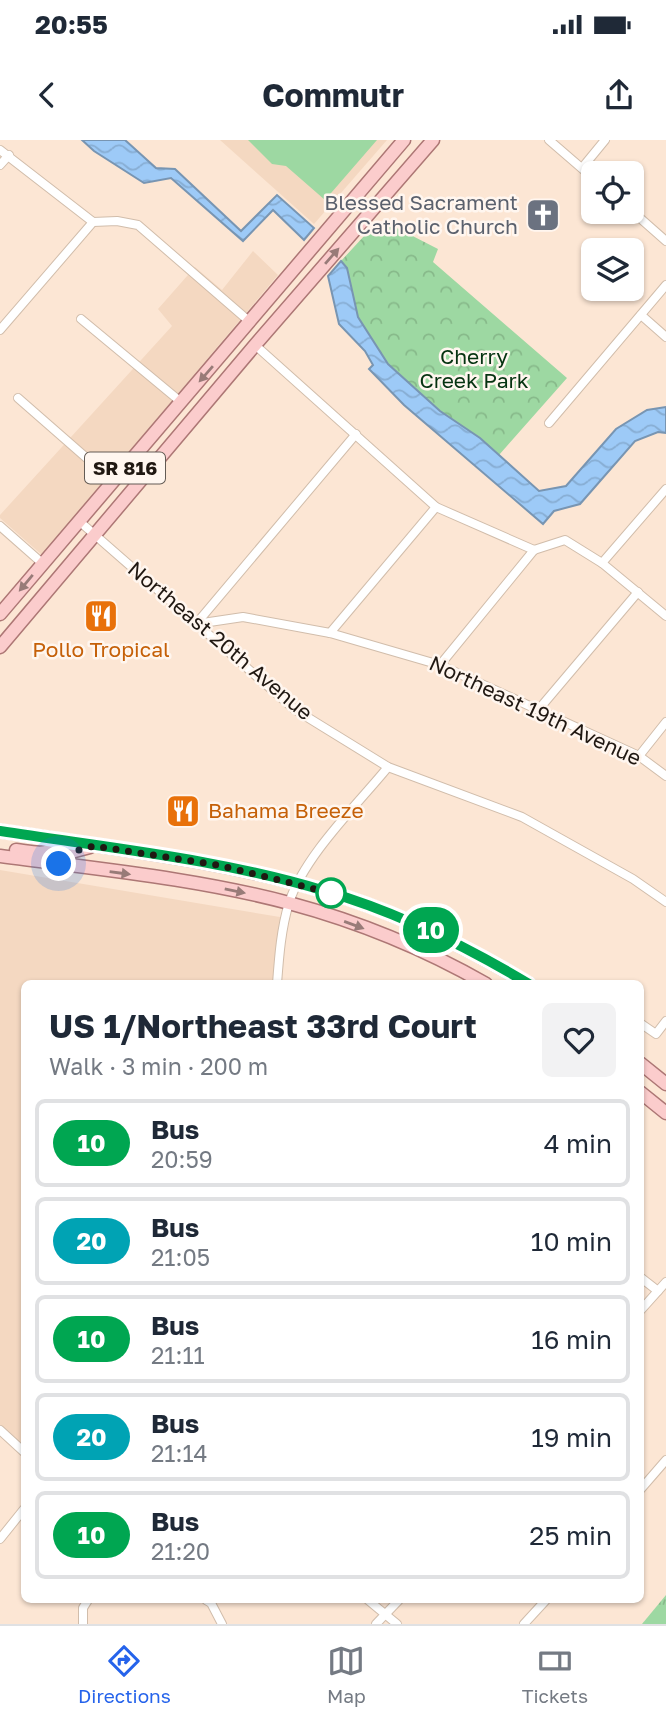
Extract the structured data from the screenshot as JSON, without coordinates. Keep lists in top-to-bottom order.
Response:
{
  "streets": {
    "main road": ["SR 816"],
    "street": ["Northeast 20th Avenue", "Northeast 19th Avenue"]
  },
  "crossings": [
    ["SR 816", "Northeast 20th Avenue"],
    ["Northeast 20th Avenue", "Northeast 19th Avenue"]
  ],
  "parks": ["Cherry Creek Park"],
  "places": {
    "church": ["Blessed Sacrament Catholic Church"],
    "restaurant": ["Pollo Tropical", "Bahama Breeze"]
  },
  "lines": ["bus line 10"],
  "page": {
    "status": "20:55",
    "header": "Commutr",
    "on_map": "10",
    "heading": ["US 1/Northeast 33rd Court", "Walk · 3 min · 200 m"],
    "list": [
      {
        "mark": "10",
        "name": "Bus",
        "note": "20:59",
        "value": "4 min"
      },
      {
        "mark": "20",
        "name": "Bus",
        "note": "21:05",
        "value": "10 min"
      },
      {
        "mark": "10",
        "name": "Bus",
        "note": "21:11",
        "value": "16 min"
      },
      {
        "mark": "20",
        "name": "Bus",
        "note": "21:14",
        "value": "19 min"
      },
      {
        "mark": "10",
        "name": "Bus",
        "note": "21:20",
        "value": "25 min"
      }
    ],
    "tabs": ["Directions", "Map", "Tickets"]
  }
}
